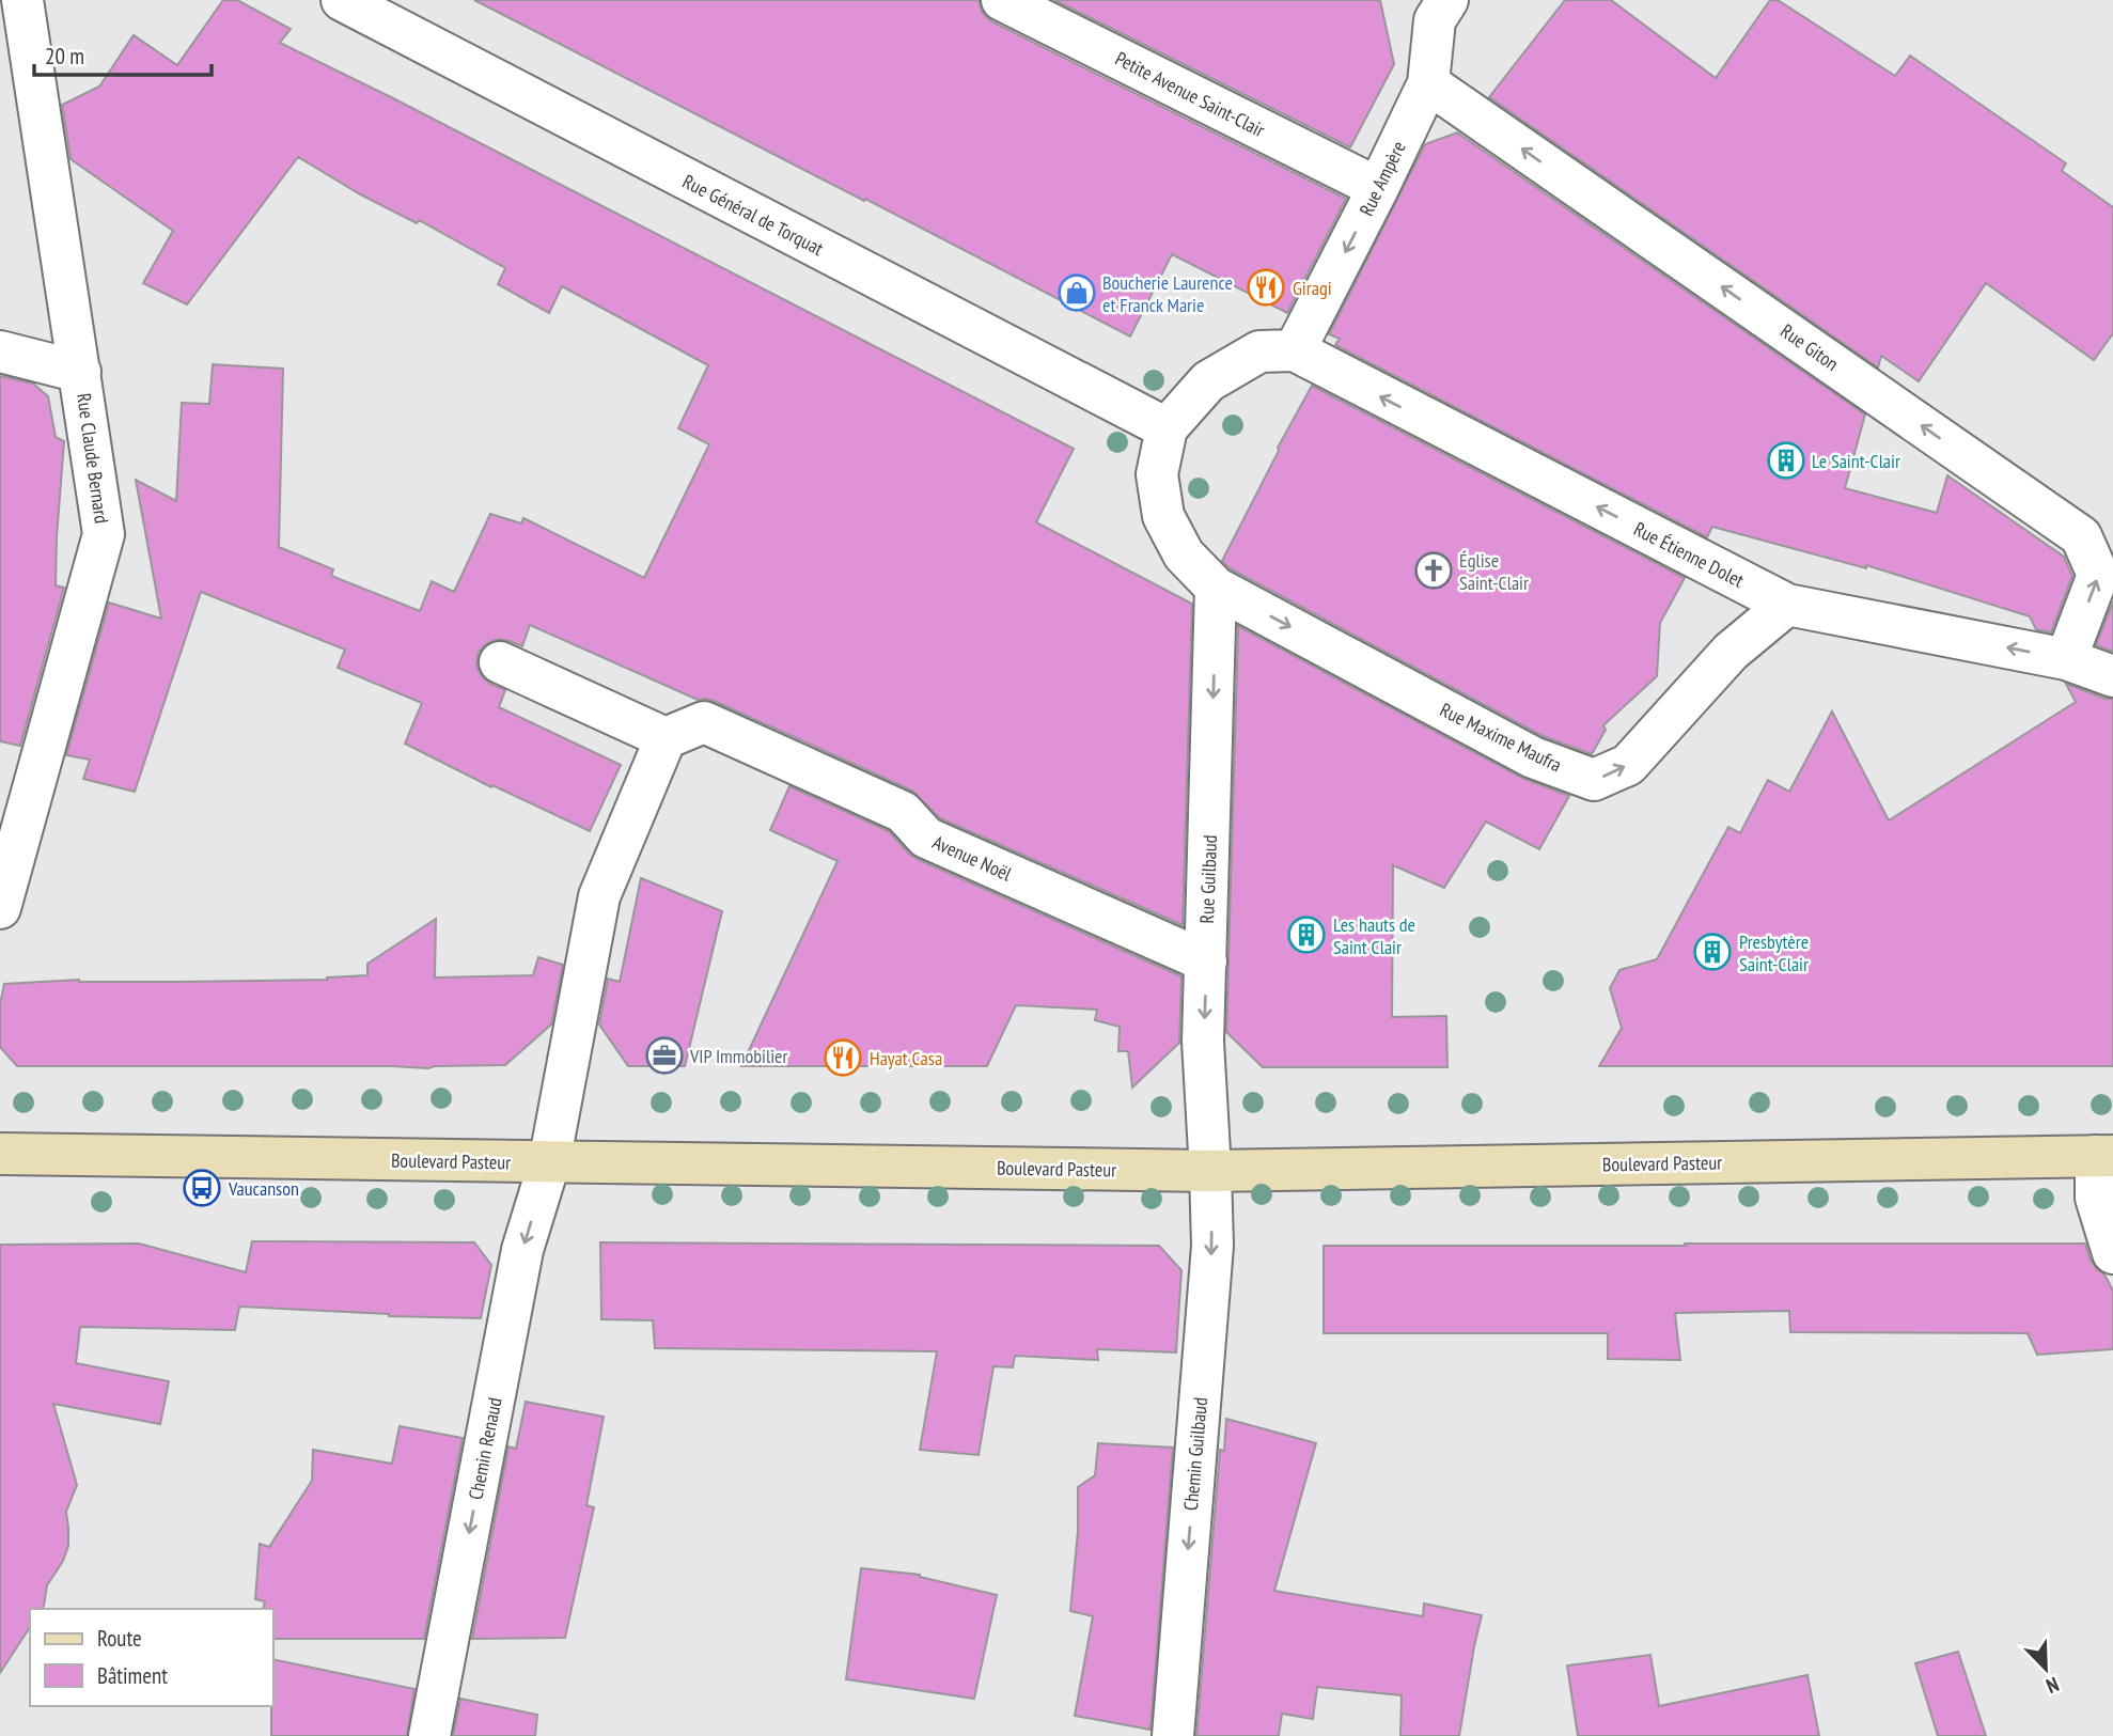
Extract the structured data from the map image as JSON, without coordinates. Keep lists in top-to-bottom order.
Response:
{
  "streets": {
    "street": [
      "Petite Avenue Saint-Clair",
      "Rue Ampère",
      "Rue Général de Torquat",
      "Rue Giton",
      "Rue Claude Bernard",
      "Rue Étienne Dolet",
      "Rue Maxime Maufra",
      "Avenue Noël",
      "Rue Guilbaud",
      "Boulevard Pasteur",
      "Chemin Renaud",
      "Chemin Guilbaud"
    ]
  },
  "crossings": [
    ["Petite Avenue Saint-Clair", "Rue Ampère"],
    ["Rue Ampère", "Rue Giton"],
    ["Rue Ampère", "Rue Étienne Dolet"],
    ["Rue Général de Torquat", "Rue Maxime Maufra"],
    ["Rue Giton", "Rue Étienne Dolet"],
    ["Rue Étienne Dolet", "Rue Maxime Maufra"],
    ["Rue Maxime Maufra", "Rue Guilbaud"],
    ["Avenue Noël", "Rue Guilbaud"],
    ["Rue Guilbaud", "Boulevard Pasteur"],
    ["Rue Guilbaud", "Chemin Guilbaud"],
    ["Boulevard Pasteur", "Chemin Renaud"],
    ["Boulevard Pasteur", "Chemin Guilbaud"]
  ],
  "one_way": [
    "Rue Ampère",
    "Rue Giton",
    "Rue Étienne Dolet",
    "Rue Maxime Maufra",
    "Rue Guilbaud",
    "Chemin Renaud",
    "Chemin Guilbaud"
  ],
  "places": {
    "restaurant": ["Giragi", "Hayat Casa"],
    "shop": ["Boucherie Laurence et Franck Marie"],
    "building": ["Le Saint-Clair", "Les hauts de Saint Clair", "Presbytère Saint-Clair"],
    "church": ["Église Saint-Clair"],
    "office": ["VIP Immobilier"],
    "bus stop": ["Vaucanson"]
  },
  "legend": ["Route", "Bâtiment"],
  "scale_bar": "20 m",
  "north": "bottom right"
}
